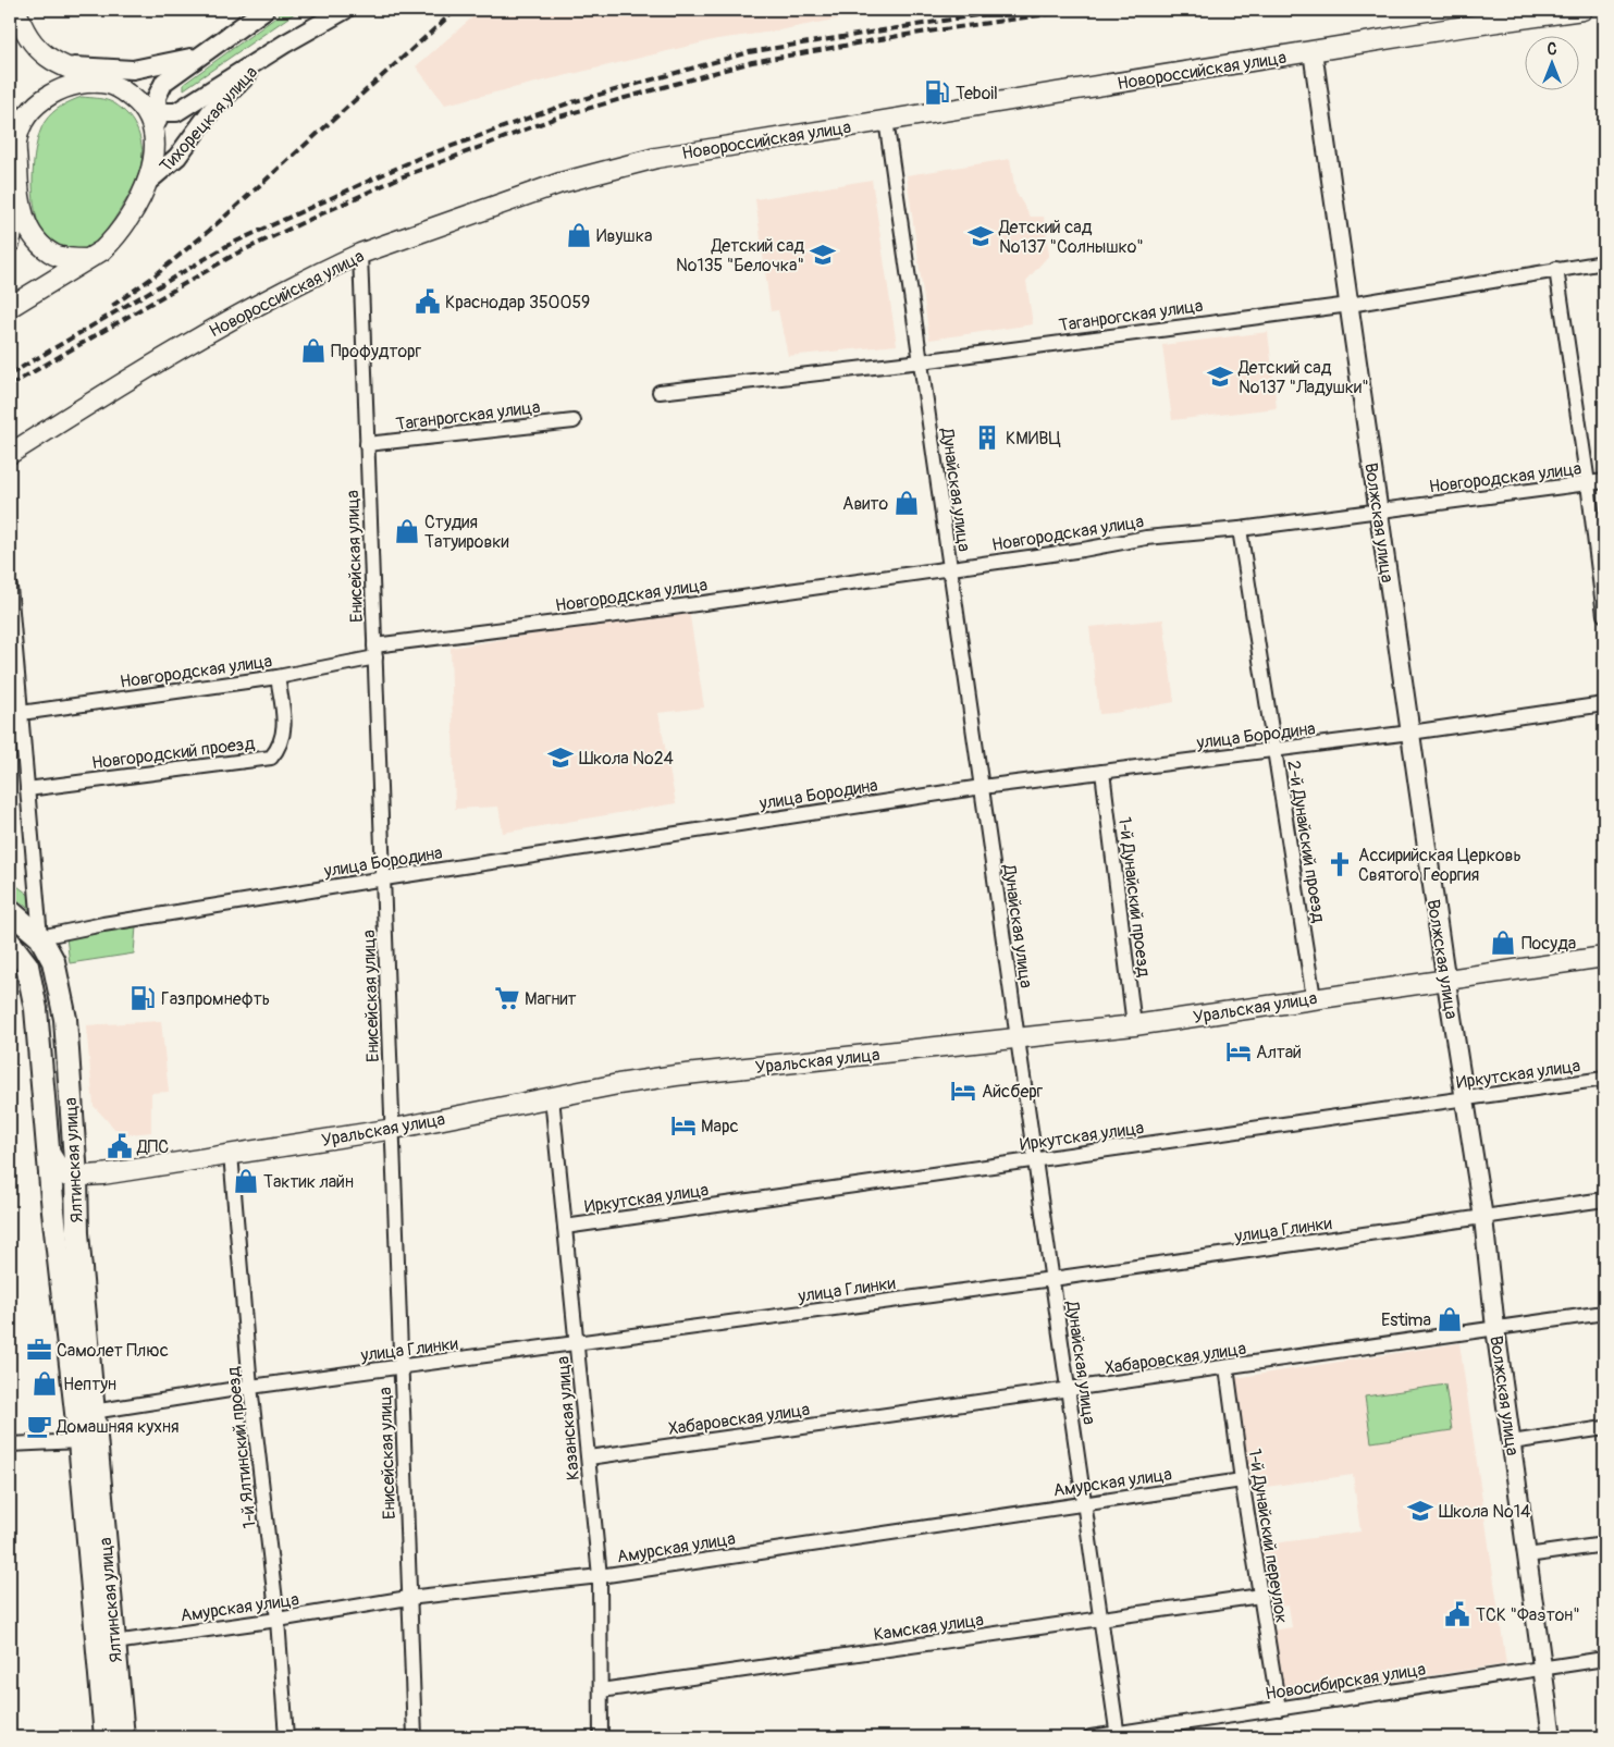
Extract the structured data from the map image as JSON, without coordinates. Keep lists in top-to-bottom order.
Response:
{
  "streets": {
    "main road": ["Новороссийская улица", "Уральская улица", "Ялтинская улица"],
    "street": [
      "Тихорецкая улица",
      "Таганрогская улица",
      "Новгородская улица",
      "Дунайская улица",
      "Волжская улица",
      "Енисейская улица",
      "улица Бородина",
      "Новгородский проезд",
      "2-й Дунайский проезд",
      "1-й Дунайский проезд",
      "Иркутская улица",
      "улица Глинки",
      "Хабаровская улица",
      "Казанская улица",
      "1-й Ялтинский проезд",
      "Амурская улица",
      "1-й Дунайский переулок",
      "Камская улица",
      "Новосибирская улица"
    ]
  },
  "crossings": [
    ["Новороссийская улица", "Дунайская улица"],
    ["Новороссийская улица", "Волжская улица"],
    ["Новороссийская улица", "Енисейская улица"],
    ["Таганрогская улица", "Дунайская улица"],
    ["Таганрогская улица", "Волжская улица"],
    ["Таганрогская улица", "Енисейская улица"],
    ["Новгородская улица", "Дунайская улица"],
    ["Новгородская улица", "Волжская улица"],
    ["Новгородская улица", "Енисейская улица"],
    ["Новгородская улица", "Новгородский проезд"],
    ["Новгородская улица", "2-й Дунайский проезд"],
    ["Новгородская улица", "Ялтинская улица"],
    ["Дунайская улица", "улица Бородина"],
    ["Дунайская улица", "Уральская улица"],
    ["Дунайская улица", "Иркутская улица"],
    ["Дунайская улица", "улица Глинки"],
    ["Дунайская улица", "Хабаровская улица"],
    ["Дунайская улица", "Амурская улица"],
    ["Дунайская улица", "Камская улица"],
    ["Дунайская улица", "Новосибирская улица"],
    ["Волжская улица", "улица Бородина"],
    ["Волжская улица", "Уральская улица"],
    ["Волжская улица", "Иркутская улица"],
    ["Волжская улица", "улица Глинки"],
    ["Волжская улица", "Хабаровская улица"],
    ["Волжская улица", "Новосибирская улица"],
    ["Енисейская улица", "улица Бородина"],
    ["Енисейская улица", "Уральская улица"],
    ["Енисейская улица", "улица Глинки"],
    ["Енисейская улица", "Амурская улица"],
    ["улица Бородина", "2-й Дунайский проезд"],
    ["улица Бородина", "1-й Дунайский проезд"],
    ["улица Бородина", "Ялтинская улица"],
    ["Новгородский проезд", "Ялтинская улица"],
    ["2-й Дунайский проезд", "Уральская улица"],
    ["1-й Дунайский проезд", "Уральская улица"],
    ["Уральская улица", "Ялтинская улица"],
    ["Уральская улица", "Казанская улица"],
    ["Уральская улица", "1-й Ялтинский проезд"],
    ["Иркутская улица", "Казанская улица"],
    ["Ялтинская улица", "улица Глинки"],
    ["Ялтинская улица", "Амурская улица"],
    ["улица Глинки", "Казанская улица"],
    ["улица Глинки", "1-й Ялтинский проезд"],
    ["Хабаровская улица", "Казанская улица"],
    ["Хабаровская улица", "1-й Дунайский переулок"],
    ["Казанская улица", "Амурская улица"],
    ["Казанская улица", "Камская улица"],
    ["1-й Ялтинский проезд", "Амурская улица"],
    ["Амурская улица", "1-й Дунайский переулок"],
    ["1-й Дунайский переулок", "Камская улица"],
    ["1-й Дунайский переулок", "Новосибирская улица"]
  ],
  "places": {
    "fuel station": ["Teboil", "Газпромнефть"],
    "shop": [
      "Ивушка",
      "Профудторг",
      "Авито",
      "Студия Татуировки",
      "Посуда",
      "Тактик лайн",
      "Estima",
      "Нептун"
    ],
    "school or university": [
      "Детский сад №137 \"Солнышко\"",
      "Детский сад №135 \"Белочка\"",
      "Детский сад №137 \"Ладушки\"",
      "Школа №24",
      "Школа №14"
    ],
    "public building": ["Краснодар 350059", "ДПС", "ТСК \"Фаэтон\""],
    "building": ["КМИВЦ"],
    "church": ["Ассирийская Церковь Святого Георгия"],
    "supermarket": ["Магнит"],
    "hotel": ["Алтай", "Айсберг", "Марс"],
    "office": ["Самолет Плюс"],
    "cafe": ["Домашняя кухня"]
  },
  "north": "top"
}
